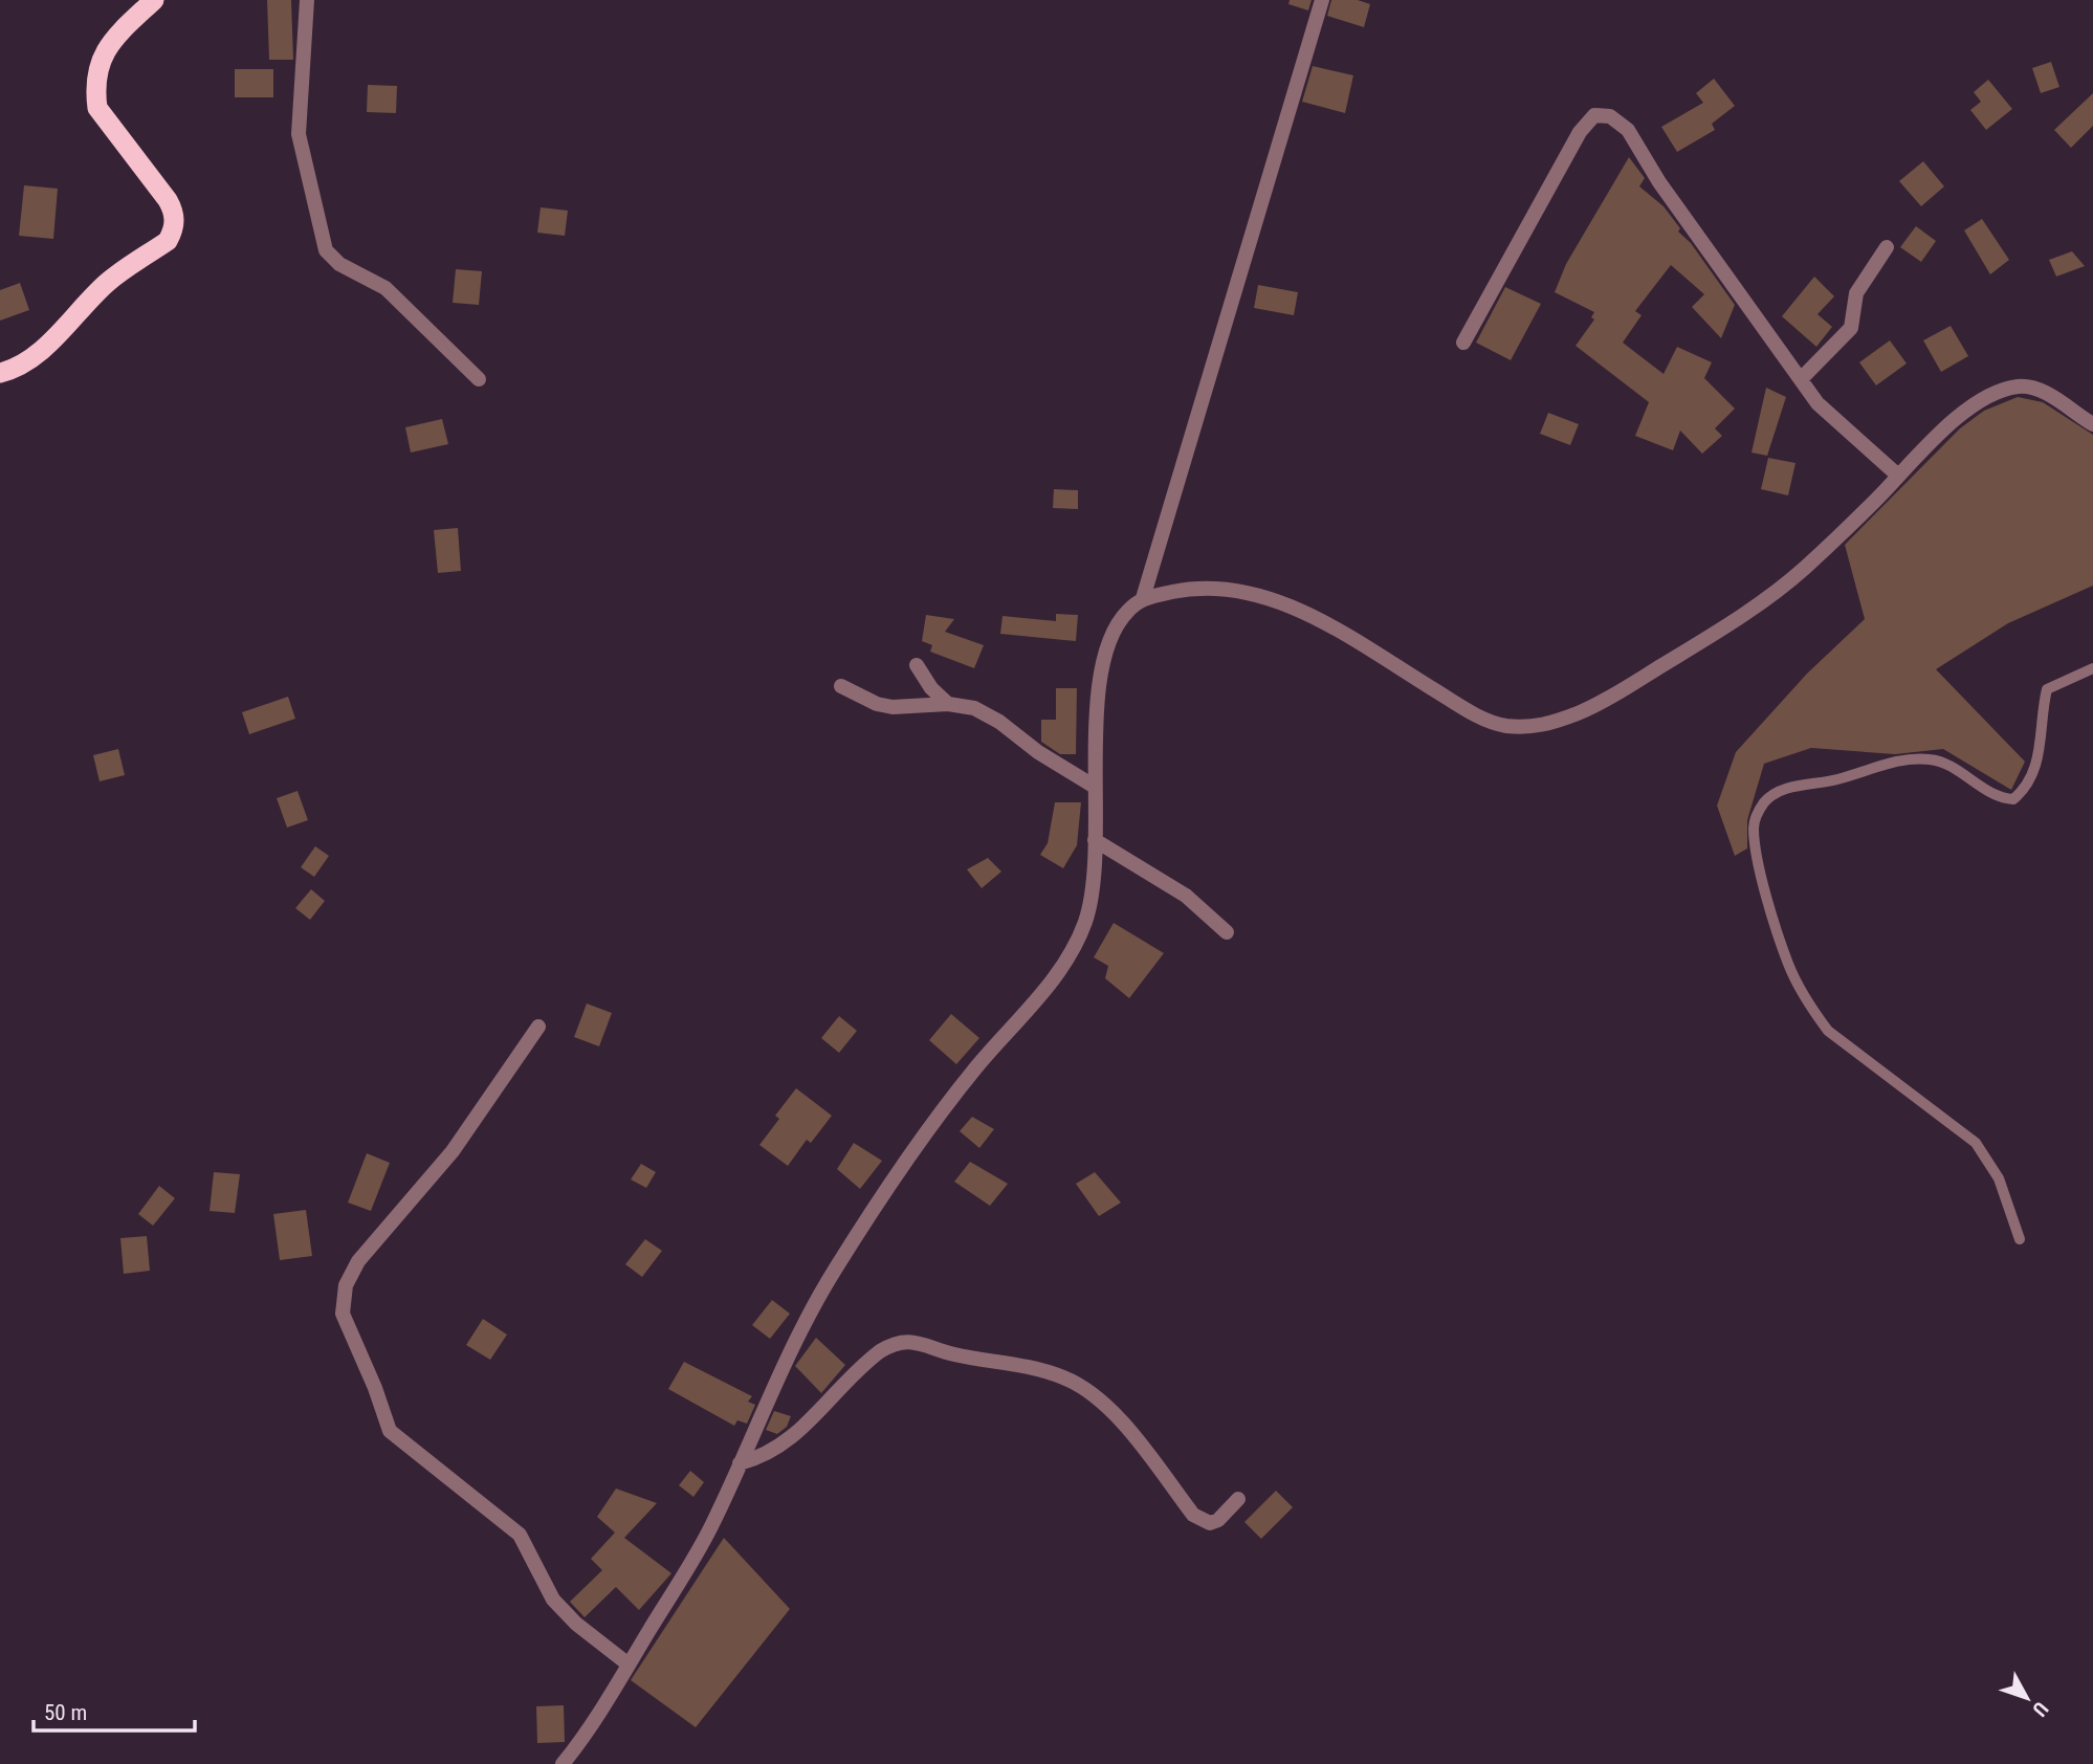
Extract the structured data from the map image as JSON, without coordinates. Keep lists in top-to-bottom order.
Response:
{
  "scale_bar": "50 m",
  "north": "bottom right"
}
